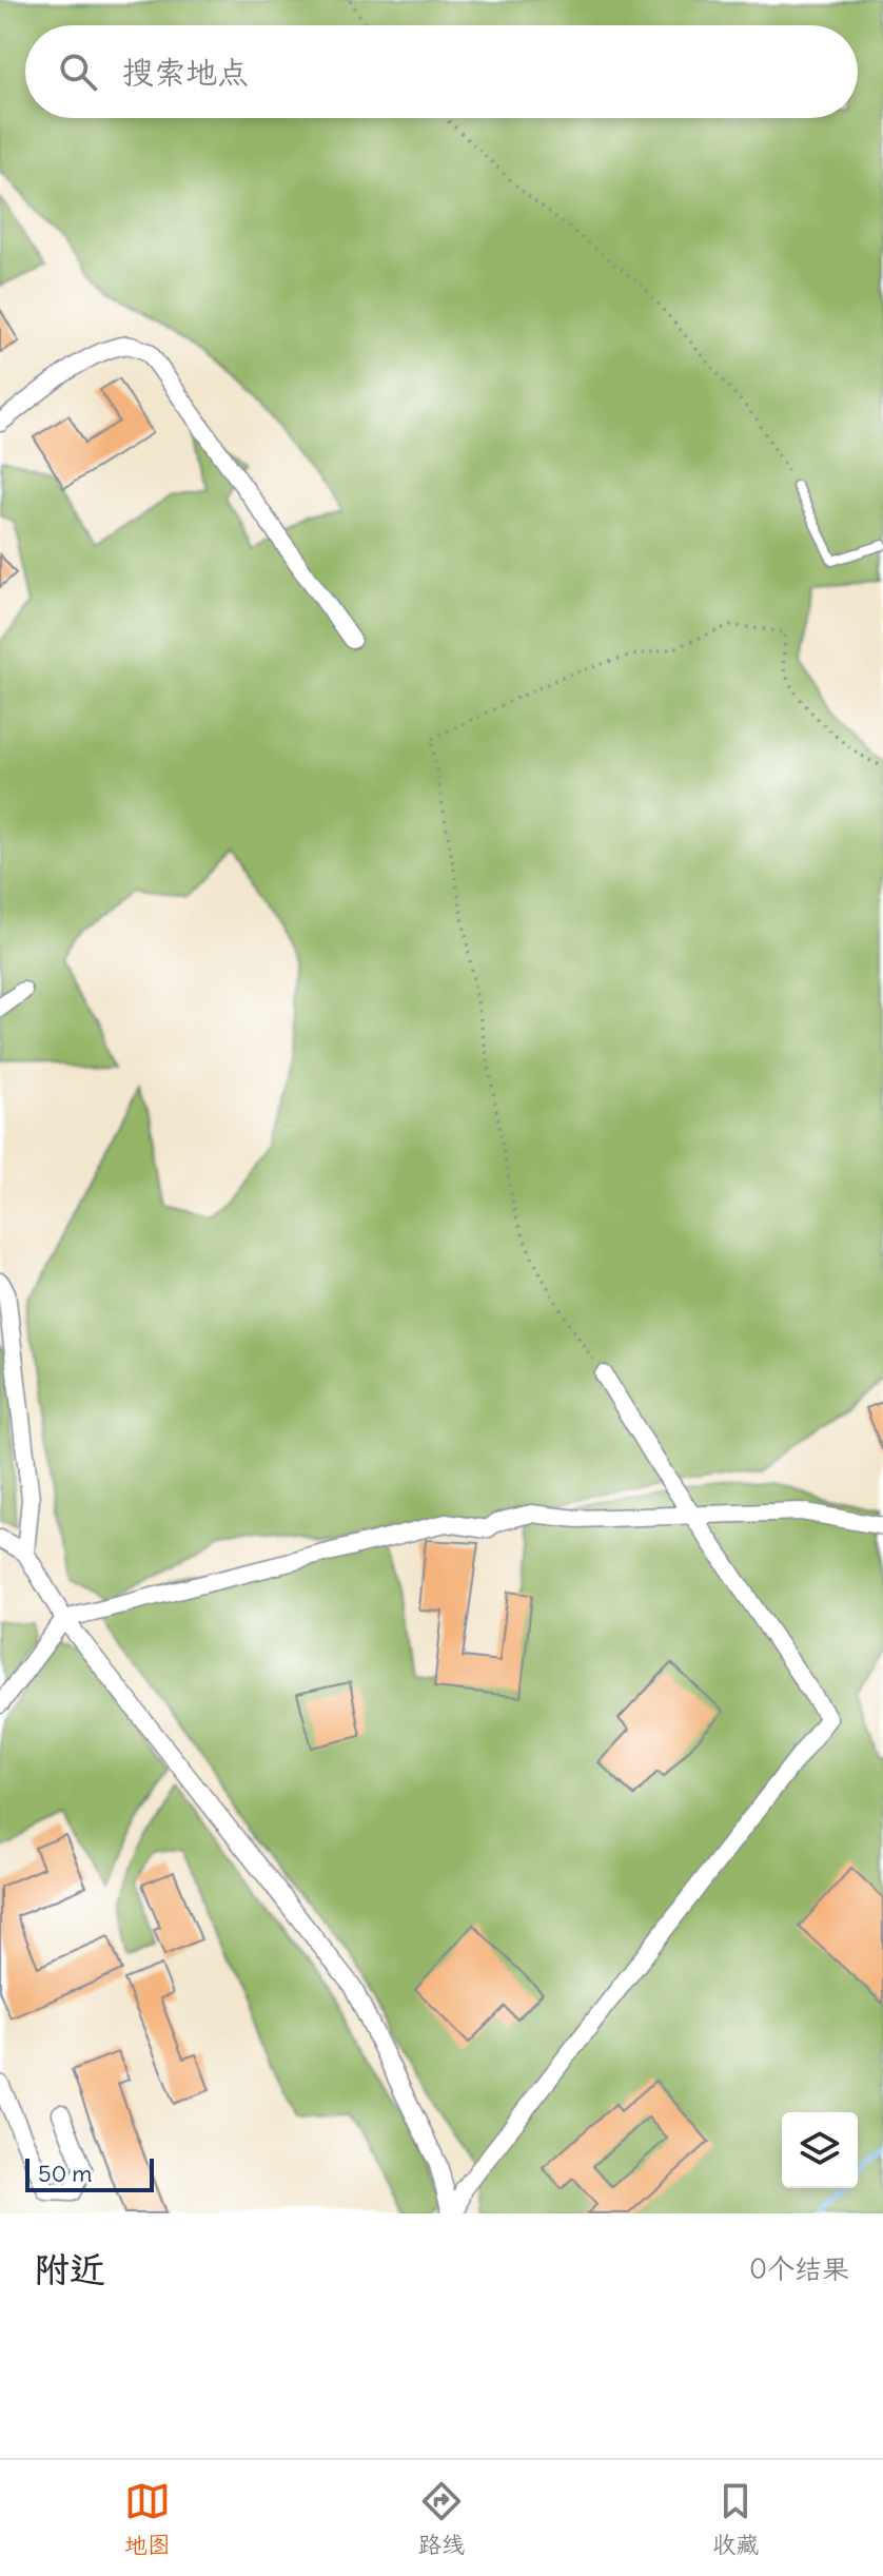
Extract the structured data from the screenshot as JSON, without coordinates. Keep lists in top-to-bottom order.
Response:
{
  "scale_bar": "50 m",
  "page": {
    "search": "搜索地点",
    "scale": "50 m",
    "heading": ["附近", "0个结果"],
    "nav": ["地图", "路线", "收藏"]
  }
}
